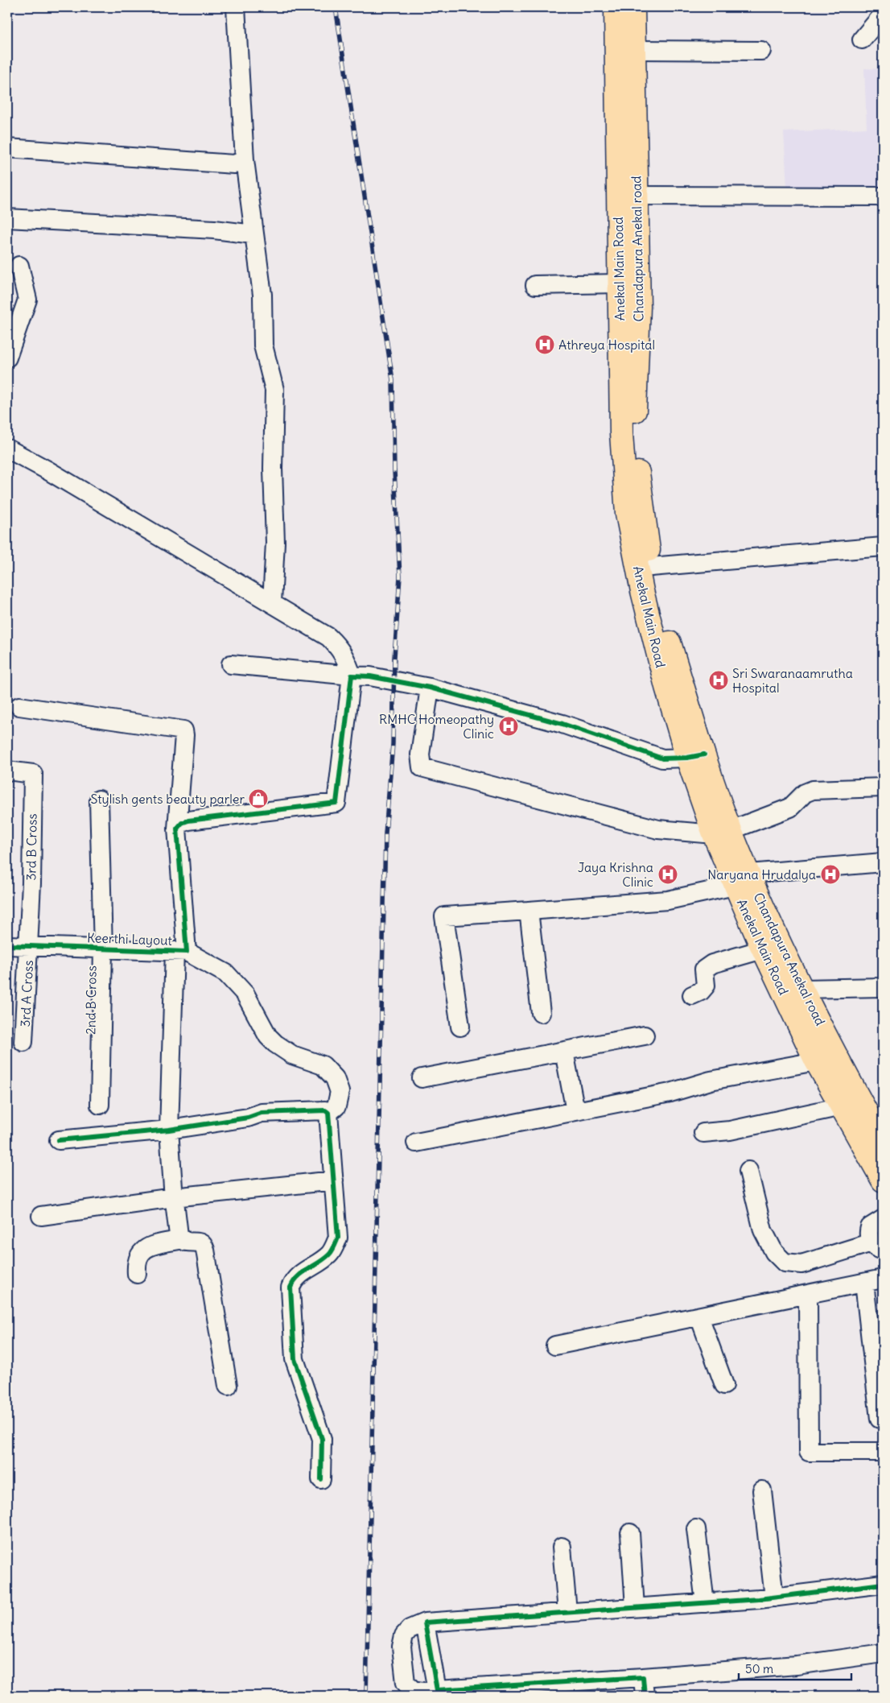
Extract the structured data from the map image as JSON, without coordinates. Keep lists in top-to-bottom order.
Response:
{
  "streets": {
    "main road": ["Chandapura Anekal road", "Anekal Main Road"],
    "street": [
      "3rd B Cross",
      "Keerthi Layout",
      "3rd A Cross",
      "2nd B Cross"
    ]
  },
  "crossings": [
    ["Chandapura Anekal road", "Anekal Main Road"],
    ["3rd B Cross", "Keerthi Layout"],
    ["3rd B Cross", "3rd A Cross"],
    ["Keerthi Layout", "3rd A Cross"],
    ["Keerthi Layout", "2nd B Cross"]
  ],
  "places": {
    "hospital": [
      "Athreya Hospital",
      "Sri Swaranaamrutha Hospital",
      "RMHC Homeopathy Clinic",
      "Jaya Krishna Clinic",
      "Naryana Hrudalya"
    ],
    "shop": ["Stylish gents beauty parler"]
  },
  "scale_bar": "50 m"
}
